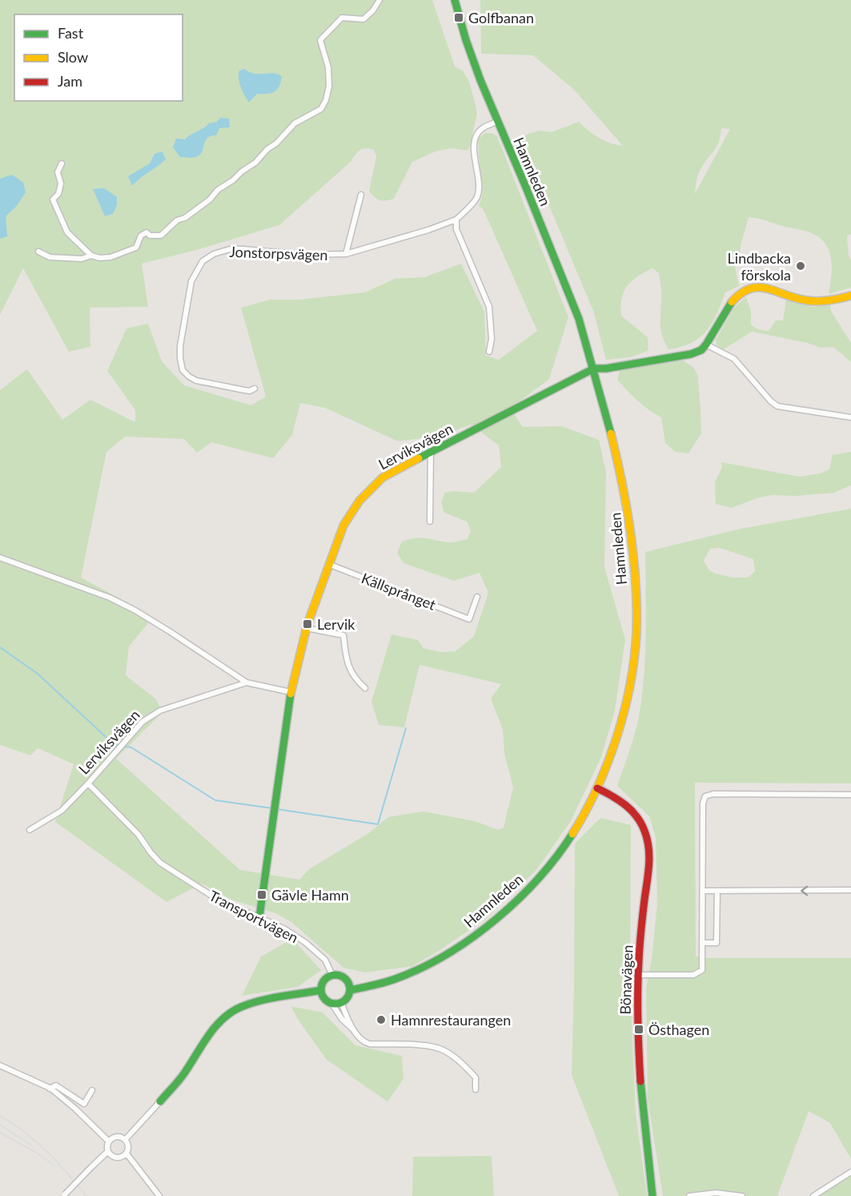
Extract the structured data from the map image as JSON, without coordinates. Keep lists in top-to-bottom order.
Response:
{
  "streets": {
    "main road": ["Hamnleden", "Lerviksvägen", "Bönavägen"],
    "street": ["Jonstorpsvägen", "Källsprånget", "Transportvägen"]
  },
  "crossings": [
    ["Hamnleden", "Jonstorpsvägen"],
    ["Hamnleden", "Lerviksvägen"],
    ["Hamnleden", "Transportvägen"],
    ["Hamnleden", "Bönavägen"],
    ["Lerviksvägen", "Källsprånget"],
    ["Lerviksvägen", "Transportvägen"]
  ],
  "places": {
    "transit": [
      "Golfbanan",
      "Lervik",
      "Gävle Hamn",
      "Östhagen"
    ],
    "other": ["Lindbacka förskola", "Hamnrestaurangen"]
  },
  "legend": ["Fast", "Slow", "Jam"]
}
